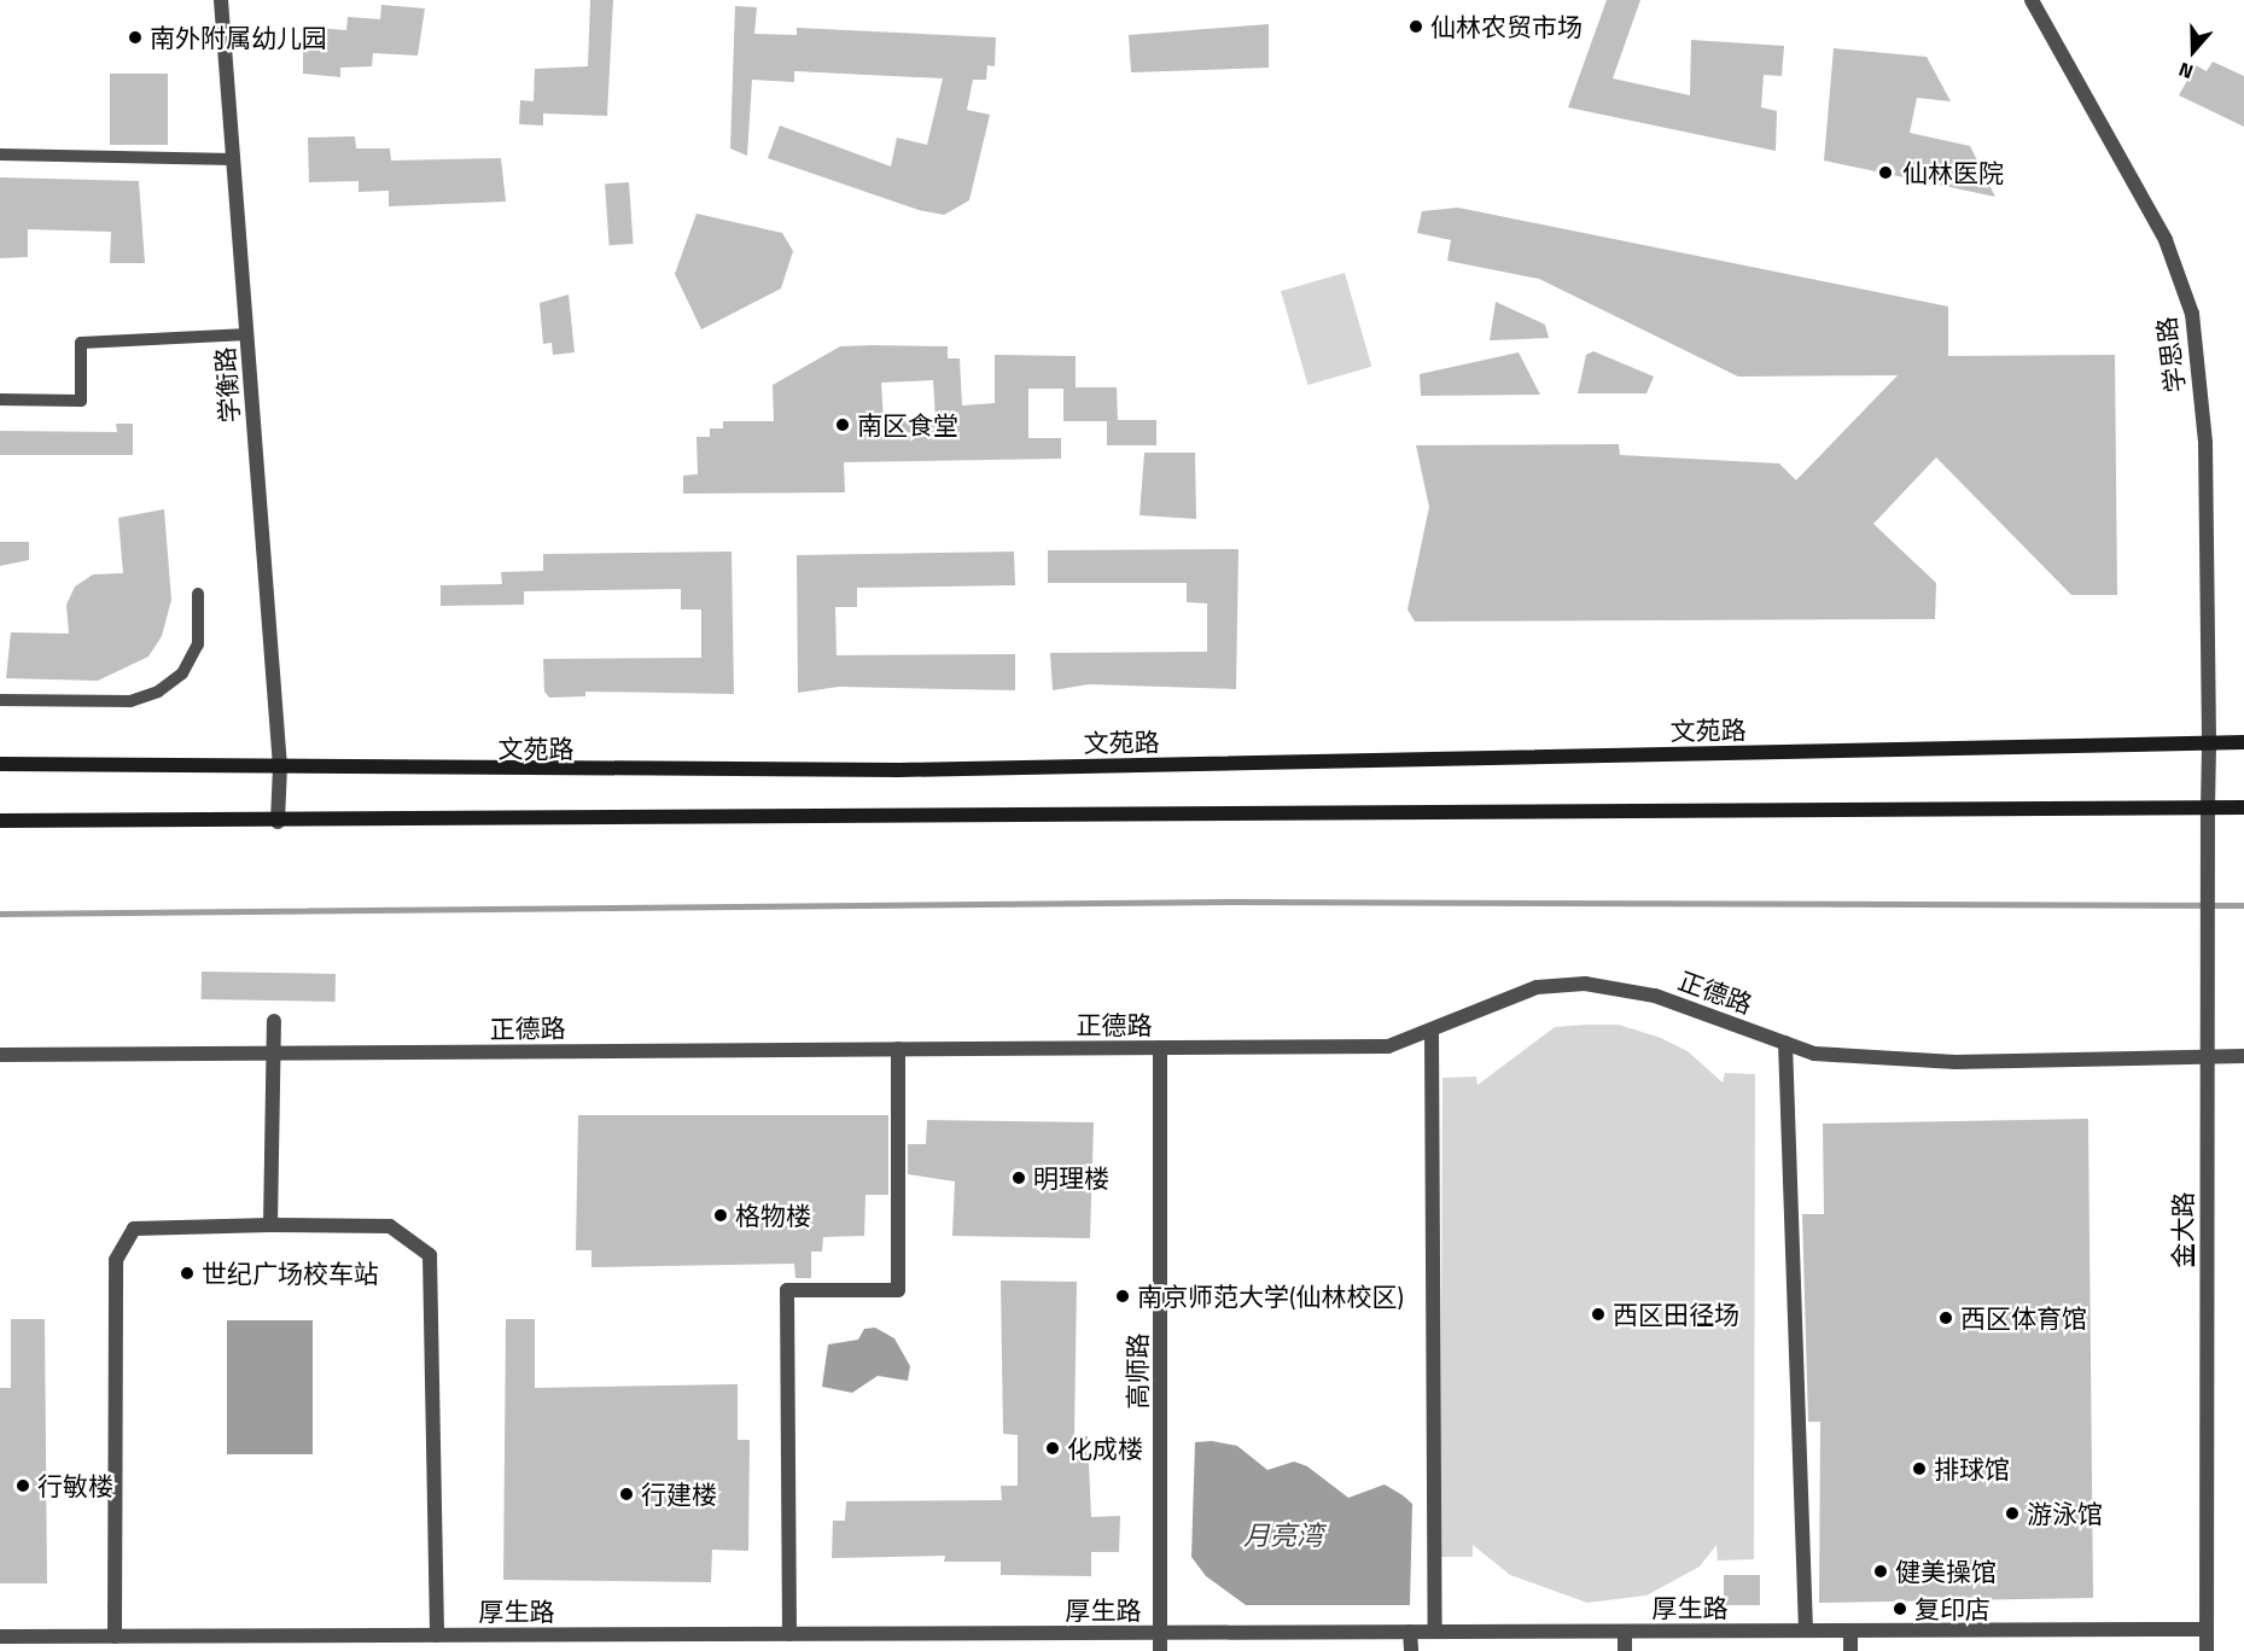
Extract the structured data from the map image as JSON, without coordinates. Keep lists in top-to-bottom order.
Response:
{
  "streets": {
    "main road": ["文苑路"],
    "street": [
      "学思路",
      "学衡路",
      "正德路",
      "金大路",
      "高师路",
      "厚生路"
    ]
  },
  "crossings": [
    ["学思路", "文苑路"],
    ["学思路", "金大路"],
    ["学衡路", "文苑路"],
    ["正德路", "金大路"],
    ["正德路", "高师路"],
    ["金大路", "厚生路"],
    ["高师路", "厚生路"]
  ],
  "water": ["月亮湾"],
  "places": [
    "仙林农贸市场",
    "南外附属幼儿园",
    "仙林医院",
    "南区食堂",
    "明理楼",
    "格物楼",
    "世纪广场校车站",
    "南京师范大学(仙林校区)",
    "西区田径场",
    "西区体育馆",
    "化成楼",
    "排球馆",
    "行敏楼",
    "行建楼",
    "游泳馆",
    "健美操馆",
    "复印店"
  ],
  "north": "bottom"
}
